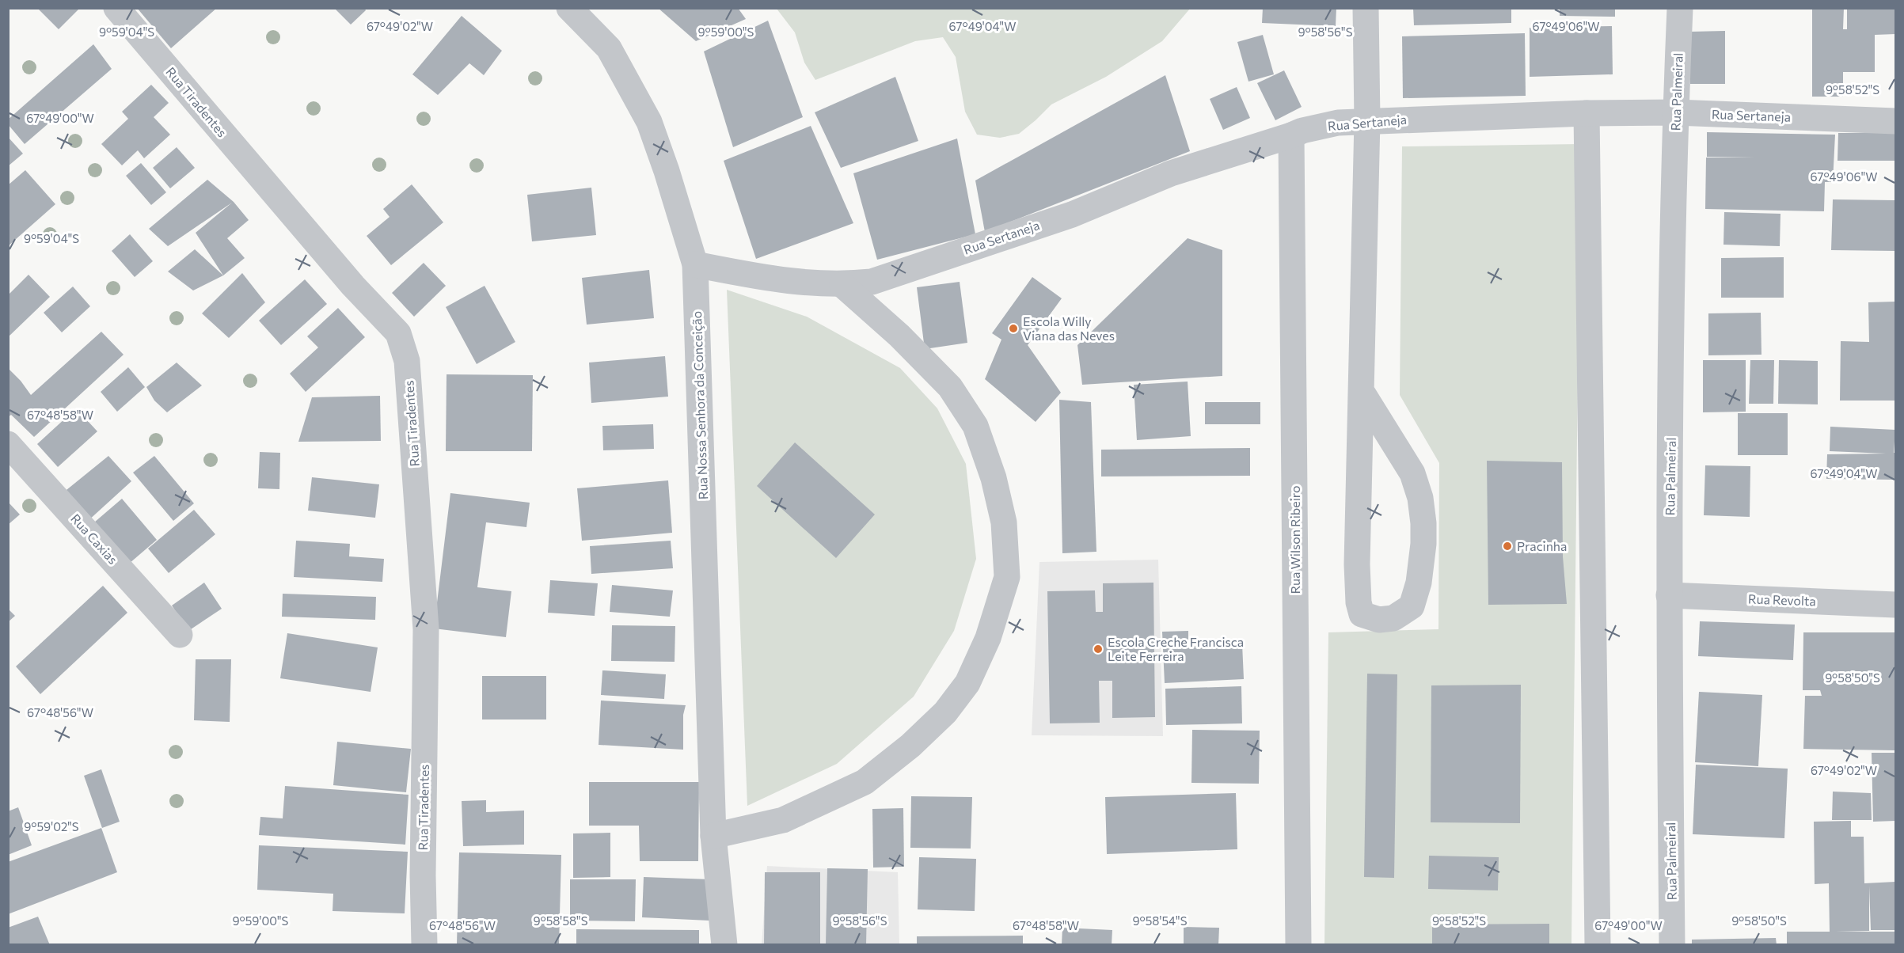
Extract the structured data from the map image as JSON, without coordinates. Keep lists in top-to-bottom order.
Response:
{
  "streets": {
    "street": [
      "Rua Palmeiral",
      "Rua Tiradentes",
      "Rua Sertaneja",
      "Rua Nossa Senhora da Conceição",
      "Rua Caxias",
      "Rua Wilson Ribeiro",
      "Rua Revolta"
    ]
  },
  "crossings": [
    ["Rua Palmeiral", "Rua Sertaneja"],
    ["Rua Palmeiral", "Rua Revolta"],
    ["Rua Sertaneja", "Rua Nossa Senhora da Conceição"],
    ["Rua Sertaneja", "Rua Wilson Ribeiro"]
  ],
  "places": ["Escola Willy Viana das Neves", "Pracinha", "Escola Creche Francisca Leite Ferreira"],
  "coordinates": [
    "67°49'02\"W",
    "67°49'04\"W",
    "67°49'06\"W",
    "9°59'04\"S",
    "9°59'00\"S",
    "9°58'56\"S",
    "9°58'52\"S",
    "67°49'00\"W",
    "67°48'58\"W",
    "9°58'50\"S",
    "67°48'56\"W",
    "9°59'02\"S",
    "9°58'58\"S",
    "9°58'54\"S"
  ]
}
